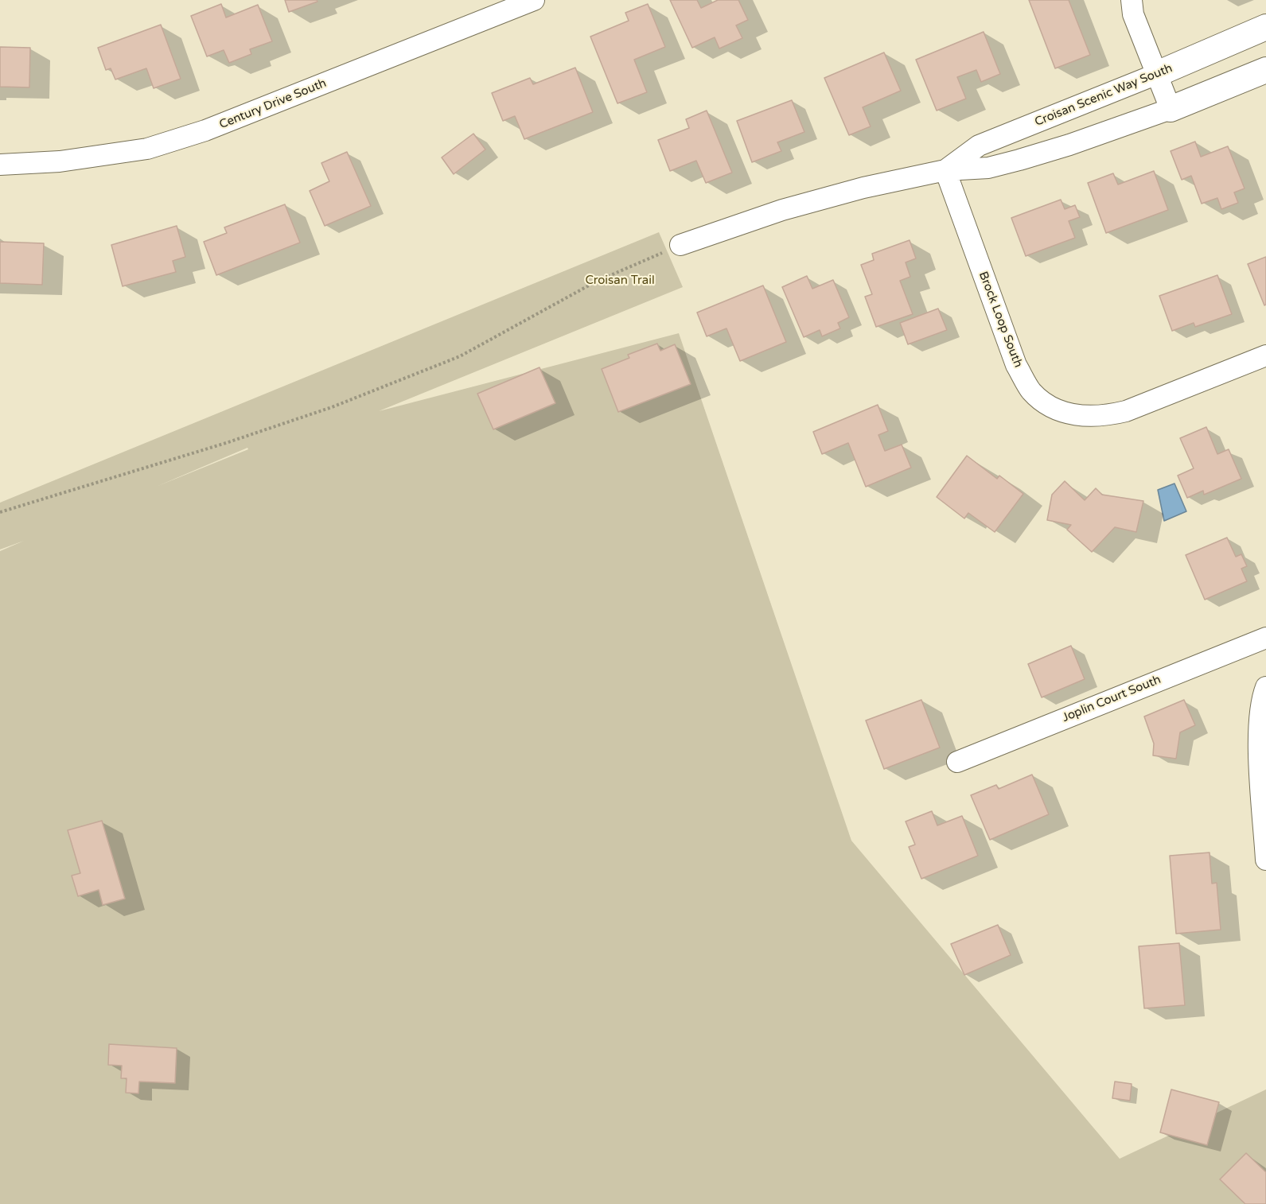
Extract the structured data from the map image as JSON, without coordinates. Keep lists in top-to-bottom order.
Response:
{
  "streets": {
    "street": [
      "Croisan Scenic Way South",
      "Century Drive South",
      "Brock Loop South",
      "Joplin Court South"
    ]
  },
  "crossings": [
    ["Croisan Scenic Way South", "Brock Loop South"]
  ],
  "parks": ["Croisan Trail"]
}
